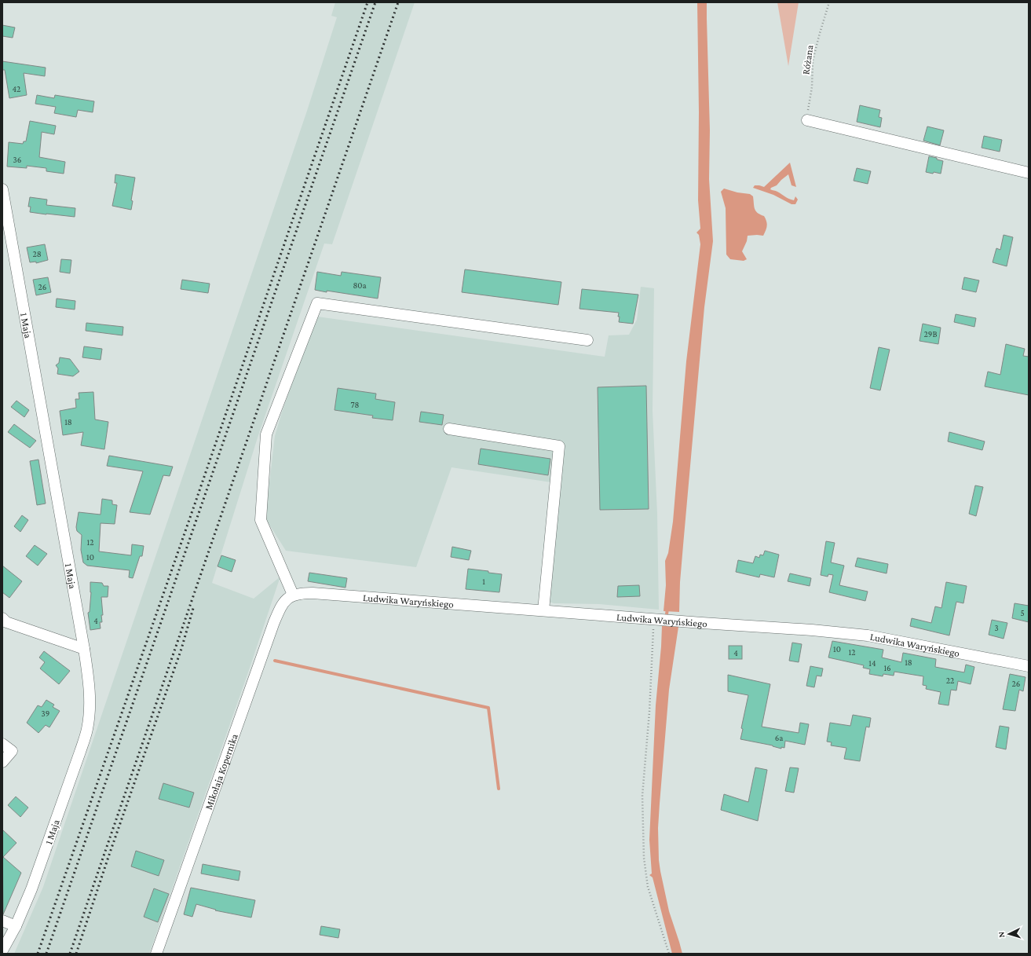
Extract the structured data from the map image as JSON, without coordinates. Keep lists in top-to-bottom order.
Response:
{
  "streets": {
    "street": ["1 Maja", "Ludwika Waryńskiego", "Mikołaja Kopernika"],
    "path": ["Różana"]
  },
  "crossings": [
    ["Ludwika Waryńskiego", "Mikołaja Kopernika"]
  ],
  "house_numbers": [
    "42",
    "36",
    "28",
    "80a",
    "26",
    "29B",
    "78",
    "18",
    "12",
    "10",
    "1",
    "5",
    "4",
    "3",
    "10",
    "12",
    "4",
    "18",
    "14",
    "16",
    "22",
    "26",
    "39",
    "6a"
  ],
  "north": "left"
}
